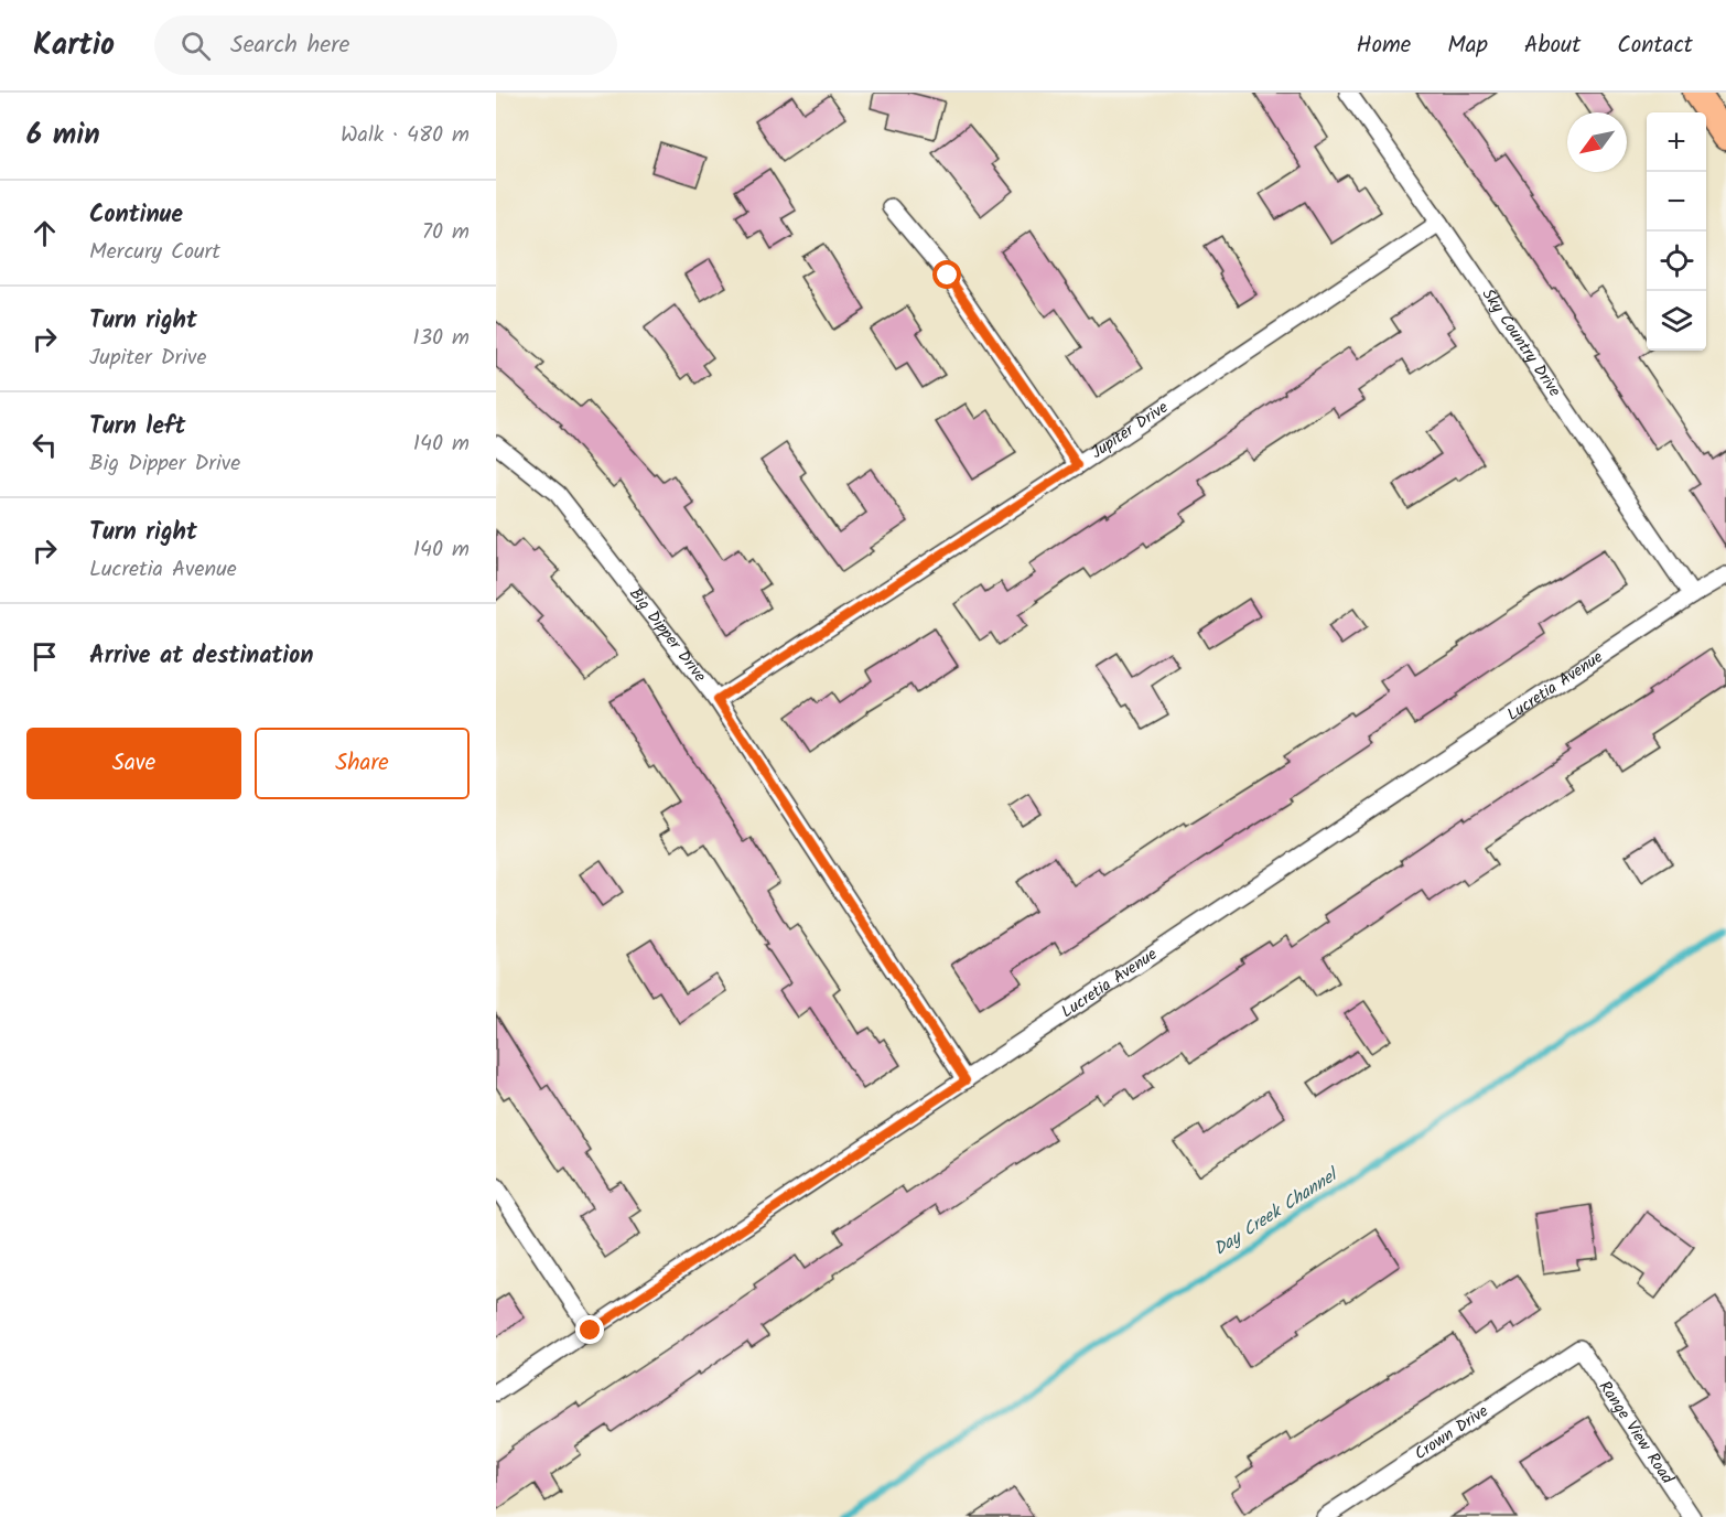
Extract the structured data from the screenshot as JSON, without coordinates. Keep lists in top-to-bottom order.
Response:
{
  "streets": {
    "street": [
      "Sky Country Drive",
      "Jupiter Drive",
      "Big Dipper Drive",
      "Lucretia Avenue",
      "Crown Drive",
      "Range View Road"
    ]
  },
  "crossings": [
    ["Sky Country Drive", "Jupiter Drive"],
    ["Sky Country Drive", "Lucretia Avenue"],
    ["Jupiter Drive", "Big Dipper Drive"],
    ["Big Dipper Drive", "Lucretia Avenue"],
    ["Crown Drive", "Range View Road"]
  ],
  "water": ["Day Creek Channel"],
  "north": "bottom left",
  "page": {
    "header": "Kartio",
    "search": "Search here",
    "nav": [
      "Home",
      "Map",
      "About",
      "Contact"
    ],
    "heading": ["6 min", "Walk · 480 m"],
    "map_buttons": ["+", "−"],
    "list": [
      ["Continue", "Mercury Court", "70 m"],
      ["Turn right", "Jupiter Drive", "130 m"],
      ["Turn left", "Big Dipper Drive", "140 m"],
      ["Turn right", "Lucretia Avenue", "140 m"],
      "Arrive at destination"
    ],
    "buttons": ["Save", "Share"]
  }
}
